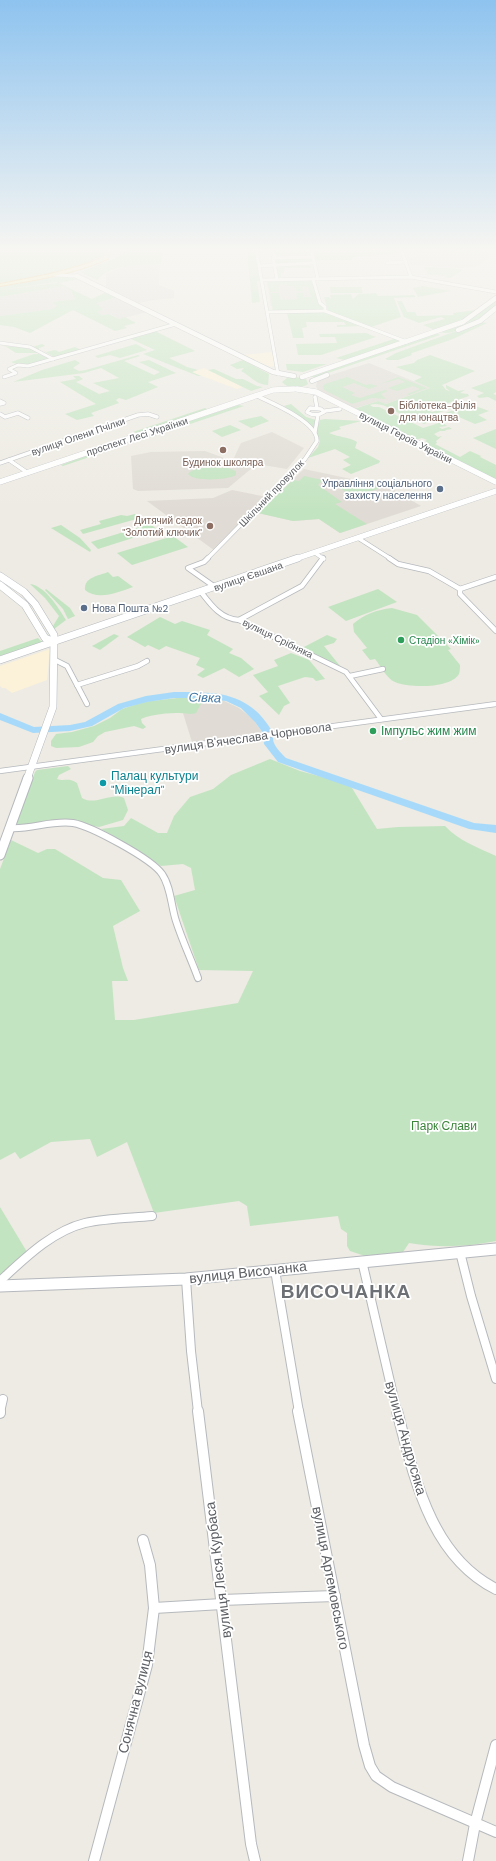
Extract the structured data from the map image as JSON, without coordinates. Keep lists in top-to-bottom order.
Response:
{
  "streets": {
    "main road": [
      "проспект Лесі Українки",
      "вулиця Героїв України",
      "вулиця Євшана",
      "вулиця Височанка"
    ],
    "street": [
      "вулиця Олени Пчілки",
      "Шкільний провулок",
      "вулиця Срібняка",
      "вулиця В'ячеслава Чорновола",
      "вулиця Андрусяка",
      "вулиця Леся Курбаса",
      "вулиця Артемовського",
      "Сонячна вулиця"
    ]
  },
  "crossings": [
    ["проспект Лесі Українки", "вулиця Героїв України"],
    ["Шкільний провулок", "вулиця Євшана"],
    ["вулиця Євшана", "вулиця Срібняка"],
    ["вулиця Срібняка", "вулиця В'ячеслава Чорновола"],
    ["вулиця Височанка", "вулиця Андрусяка"],
    ["вулиця Височанка", "вулиця Леся Курбаса"],
    ["вулиця Височанка", "вулиця Артемовського"]
  ],
  "districts": ["ВИСОЧАНКА"],
  "water": ["Сівка"],
  "parks": ["Парк Слави"],
  "places": [
    "Бібліотека-філія для юнацтва",
    "Будинок школяра",
    "Управління соціального захисту населення",
    "Дитячий садок \"Золотий ключик\"",
    "Нова Пошта №2",
    "Стадіон «Хімік»",
    "Імпульс жим жим",
    "Палац культури \"Мінерал\""
  ]
}
